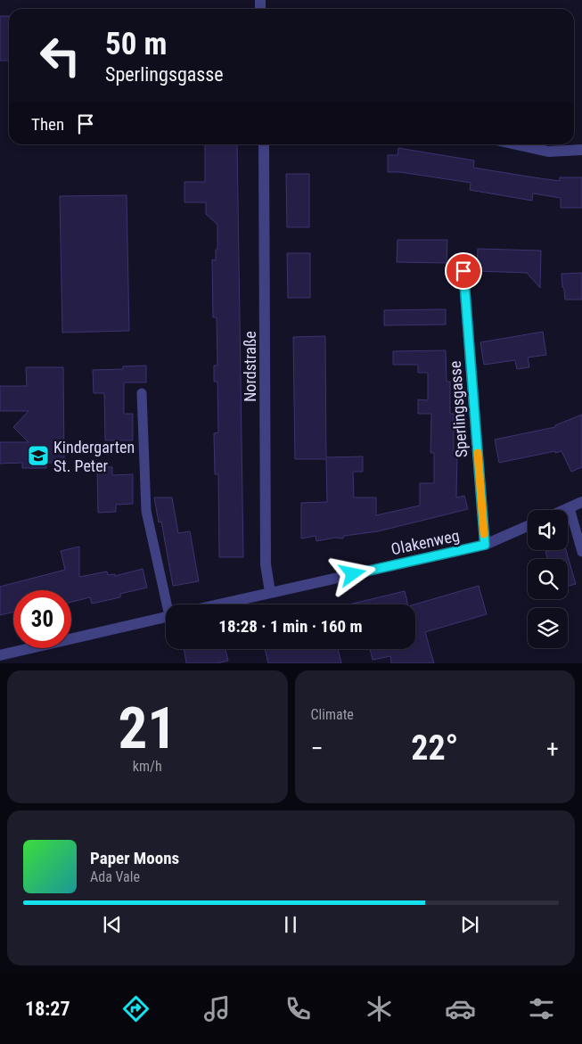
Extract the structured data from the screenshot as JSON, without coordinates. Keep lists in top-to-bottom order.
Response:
{
  "streets": {
    "street": ["Nordstraße", "Sperlingsgasse", "Olakenweg"]
  },
  "crossings": [
    ["Nordstraße", "Olakenweg"],
    ["Sperlingsgasse", "Olakenweg"]
  ],
  "places": {
    "school or university": ["Kindergarten St. Peter"]
  },
  "page": {
    "turn": ["50 m", "Sperlingsgasse"],
    "then": "Then",
    "limit": "30",
    "trip": "18:28 · 1 min · 160 m",
    "tile": [
      ["21", "km/h"],
      "Climate"
    ],
    "heat": ["−", "22°", "+"],
    "song": ["Paper Moons", "Ada Vale"],
    "tabs": "18:27"
  }
}
